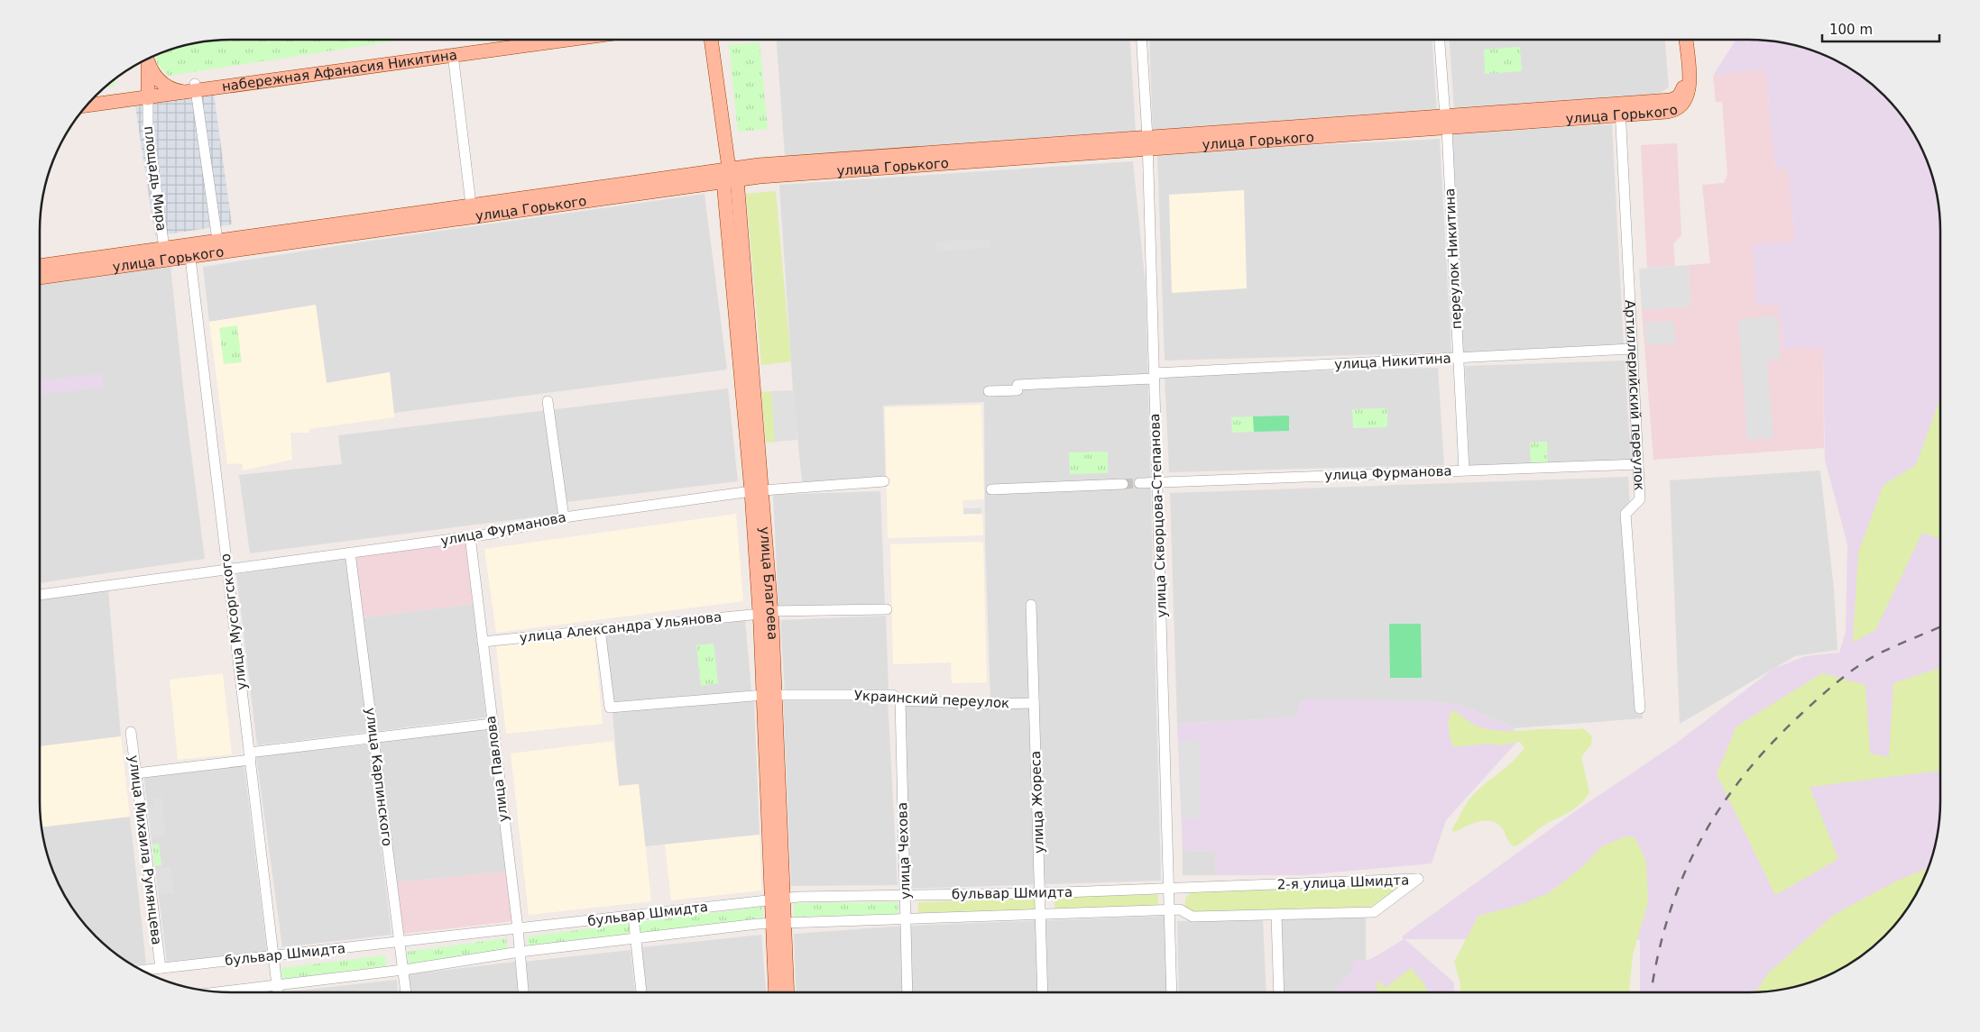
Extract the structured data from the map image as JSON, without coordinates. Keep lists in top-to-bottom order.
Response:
{
  "streets": {
    "main road": ["набережная Афанасия Никитина", "улица Горького", "улица Благоева"],
    "street": [
      "площадь Мира",
      "переулок Никитина",
      "улица Никитина",
      "Артиллерийский переулок",
      "улица Фурманова",
      "улица Скворцова-Степанова",
      "улица Мусоргского",
      "улица Александра Ульянова",
      "Украинский переулок",
      "улица Павлова",
      "улица Карпинского",
      "улица Жореса",
      "улица Михаила Румянцева",
      "улица Чехова",
      "2-я улица Шмидта",
      "бульвар Шмидта"
    ]
  },
  "crossings": [
    ["набережная Афанасия Никитина", "площадь Мира"],
    ["улица Горького", "площадь Мира"],
    ["улица Горького", "переулок Никитина"],
    ["улица Горького", "Артиллерийский переулок"],
    ["улица Горького", "улица Скворцова-Степанова"],
    ["улица Горького", "улица Благоева"],
    ["улица Горького", "улица Мусоргского"],
    ["переулок Никитина", "улица Никитина"],
    ["переулок Никитина", "улица Фурманова"],
    ["улица Никитина", "Артиллерийский переулок"],
    ["улица Никитина", "улица Скворцова-Степанова"],
    ["Артиллерийский переулок", "улица Фурманова"],
    ["улица Фурманова", "улица Скворцова-Степанова"],
    ["улица Фурманова", "улица Благоева"],
    ["улица Фурманова", "улица Мусоргского"],
    ["улица Фурманова", "улица Павлова"],
    ["улица Фурманова", "улица Карпинского"],
    ["улица Скворцова-Степанова", "2-я улица Шмидта"],
    ["улица Скворцова-Степанова", "бульвар Шмидта"],
    ["улица Благоева", "улица Александра Ульянова"],
    ["улица Благоева", "Украинский переулок"],
    ["улица Благоева", "бульвар Шмидта"],
    ["улица Мусоргского", "бульвар Шмидта"],
    ["улица Александра Ульянова", "Украинский переулок"],
    ["улица Александра Ульянова", "улица Павлова"],
    ["Украинский переулок", "улица Жореса"],
    ["Украинский переулок", "улица Чехова"],
    ["улица Павлова", "бульвар Шмидта"],
    ["улица Карпинского", "бульвар Шмидта"],
    ["улица Жореса", "бульвар Шмидта"],
    ["улица Михаила Румянцева", "бульвар Шмидта"],
    ["улица Чехова", "бульвар Шмидта"],
    ["2-я улица Шмидта", "бульвар Шмидта"]
  ],
  "scale_bar": "100 m"
}
